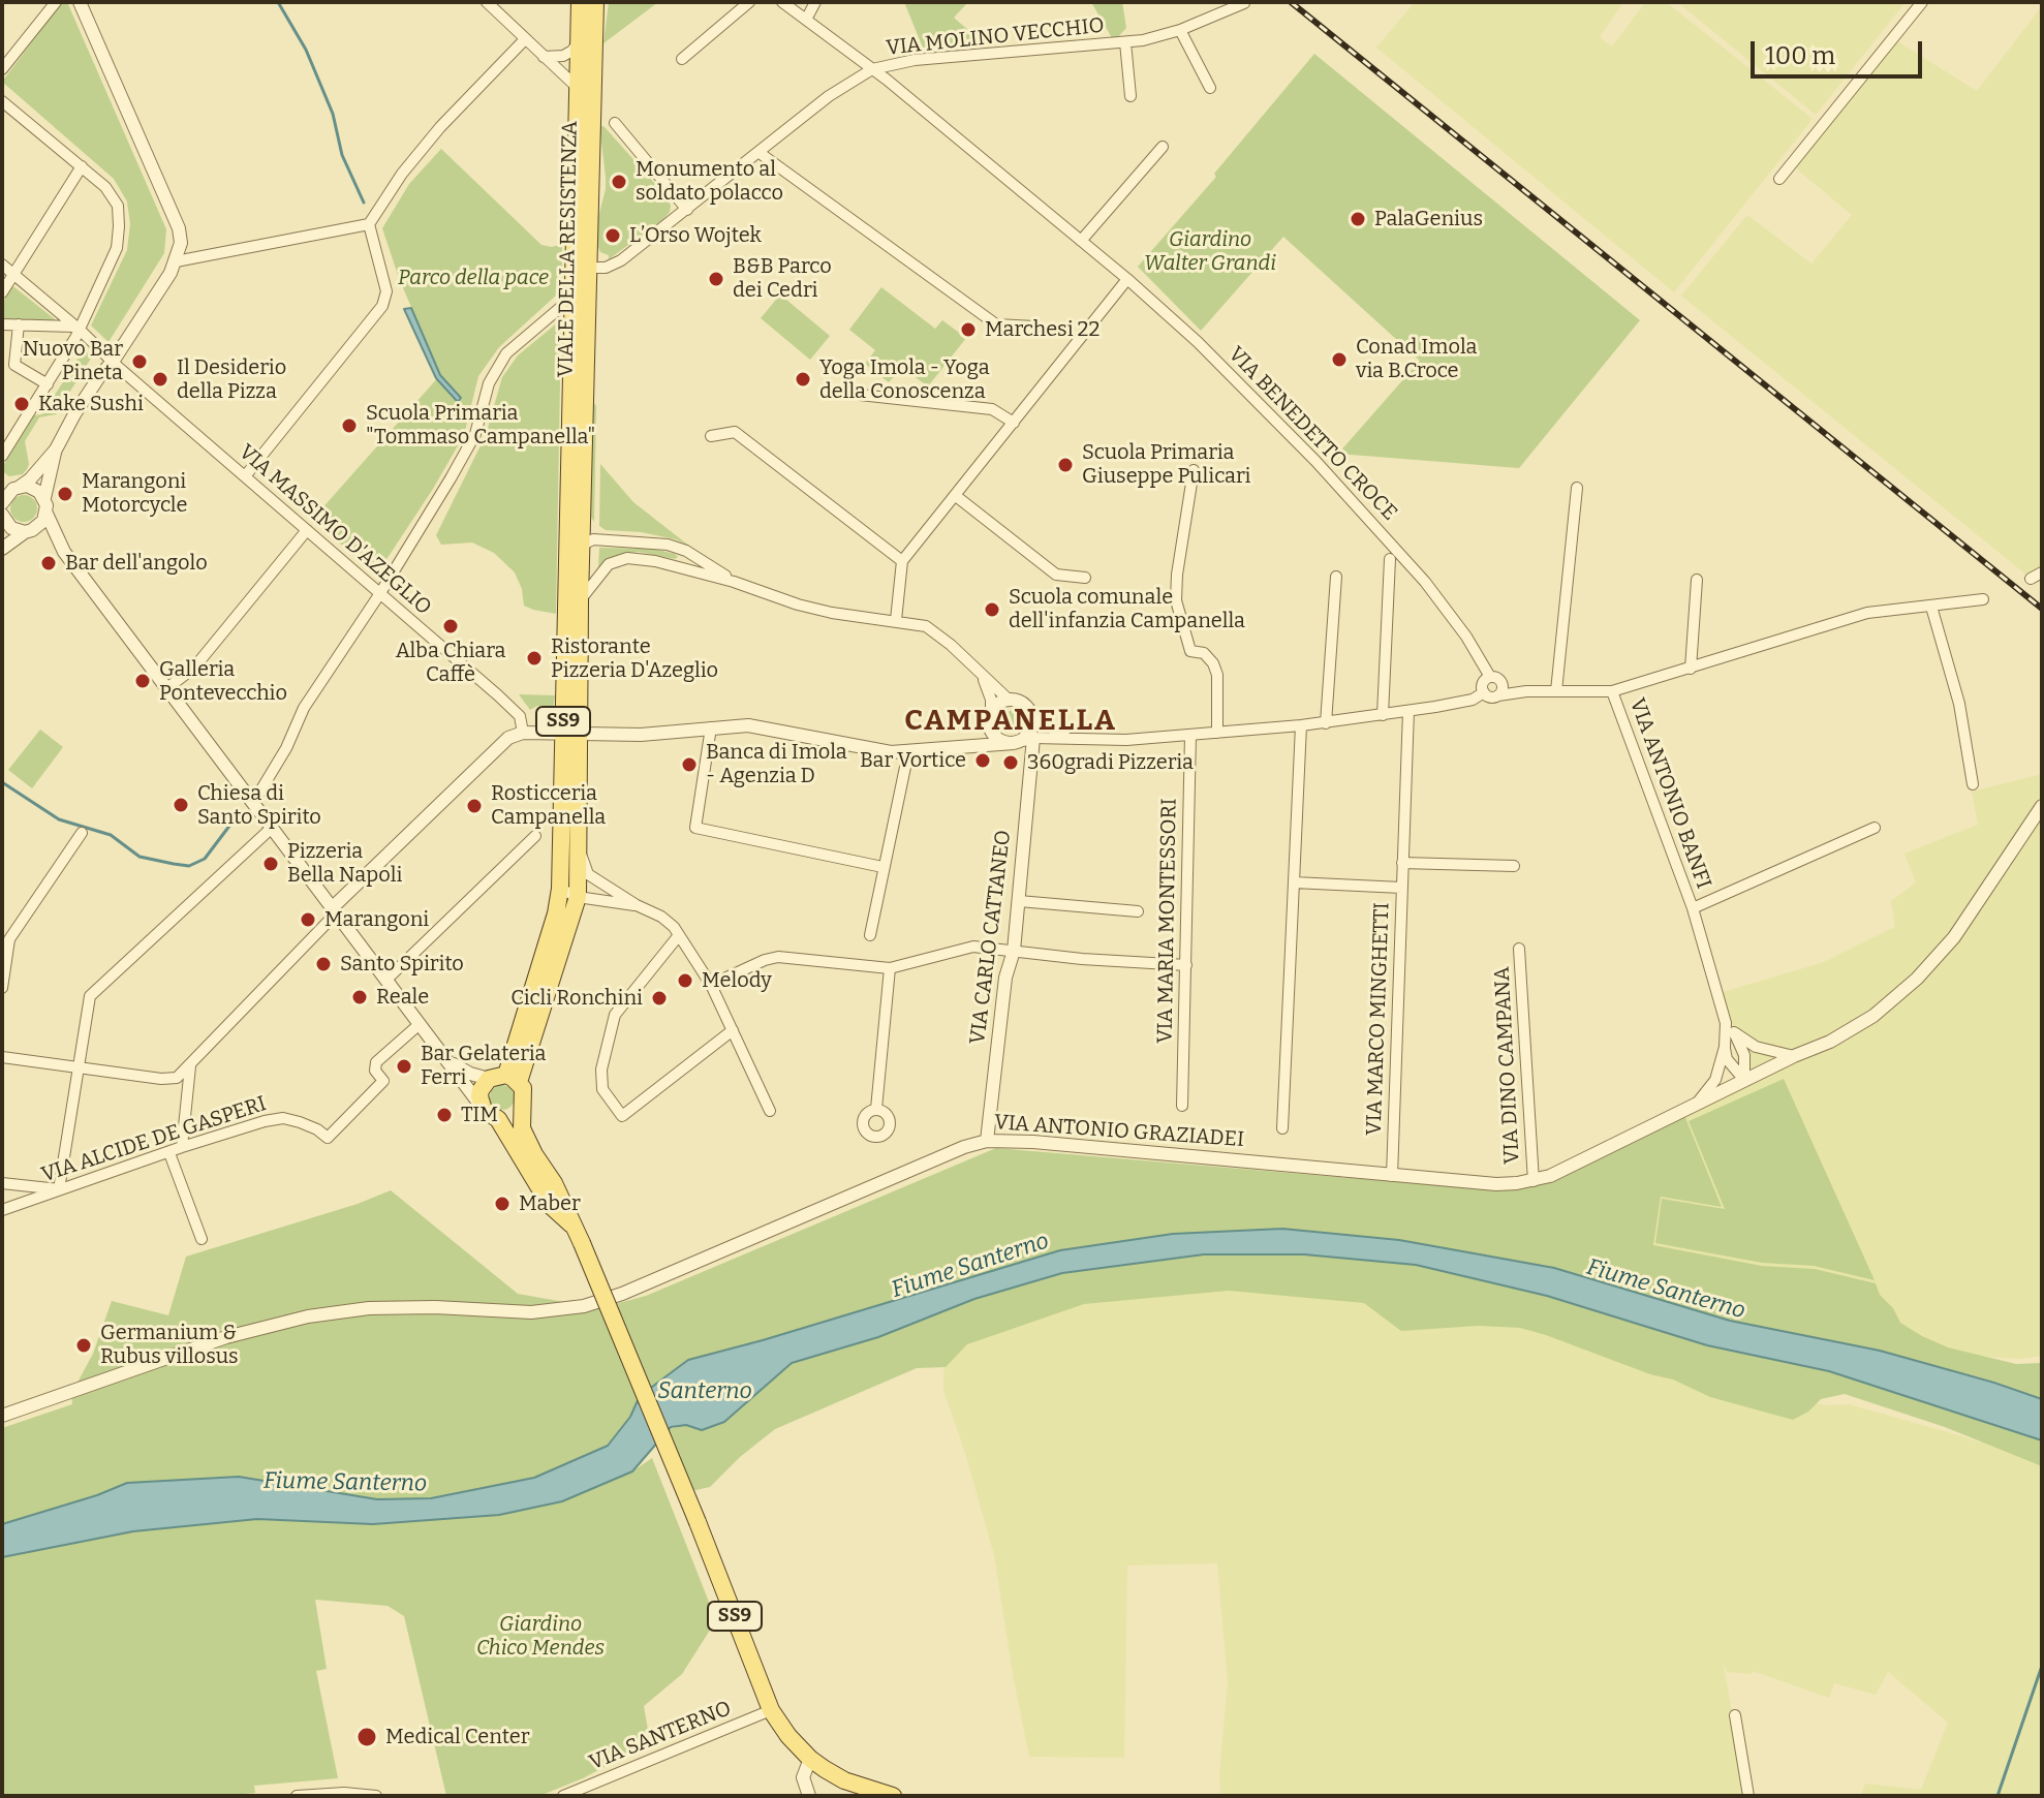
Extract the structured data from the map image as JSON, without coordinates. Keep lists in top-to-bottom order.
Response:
{
  "streets": {
    "main road": ["VIALE DELLA RESISTENZA", "SS9"],
    "street": [
      "VIA MOLINO VECCHIO",
      "VIA BENEDETTO CROCE",
      "VIA MASSIMO D'AZEGLIO",
      "VIA ANTONIO BANFI",
      "VIA MARIA MONTESSORI",
      "VIA CARLO CATTANEO",
      "VIA MARCO MINGHETTI",
      "VIA DINO CAMPANA",
      "VIA ANTONIO GRAZIADEI",
      "VIA ALCIDE DE GASPERI",
      "VIA SANTERNO"
    ]
  },
  "crossings": [
    ["VIA MOLINO VECCHIO", "VIALE DELLA RESISTENZA"],
    ["VIA MOLINO VECCHIO", "VIA BENEDETTO CROCE"],
    ["VIALE DELLA RESISTENZA", "SS9"],
    ["SS9", "VIA SANTERNO"],
    ["VIA ANTONIO BANFI", "VIA ANTONIO GRAZIADEI"],
    ["VIA CARLO CATTANEO", "VIA ANTONIO GRAZIADEI"],
    ["VIA MARCO MINGHETTI", "VIA ANTONIO GRAZIADEI"],
    ["VIA DINO CAMPANA", "VIA ANTONIO GRAZIADEI"]
  ],
  "districts": ["CAMPANELLA"],
  "water": ["Fiume Santerno", "Santerno"],
  "parks": ["Giardino Walter Grandi", "Parco della pace", "Giardino Chico Mendes"],
  "places": [
    "Monumento al soldato polacco",
    "PalaGenius",
    "L’Orso Wojtek",
    "B&B Parco dei Cedri",
    "Marchesi 22",
    "Conad Imola via B.Croce",
    "Nuovo Bar Pineta",
    "Il Desiderio della Pizza",
    "Yoga Imola - Yoga della Conoscenza",
    "Kake Sushi",
    "Scuola Primaria \"Tommaso Campanella\"",
    "Scuola Primaria Giuseppe Pulicari",
    "Marangoni Motorcycle",
    "Bar dell'angolo",
    "Scuola comunale dell'infanzia Campanella",
    "Alba Chiara Caffè",
    "Ristorante Pizzeria D'Azeglio",
    "Galleria Pontevecchio",
    "Bar Vortice",
    "360gradi Pizzeria",
    "Banca di Imola - Agenzia D",
    "Chiesa di Santo Spirito",
    "Rosticceria Campanella",
    "Pizzeria Bella Napoli",
    "Marangoni",
    "Santo Spirito",
    "Melody",
    "Reale",
    "Cicli Ronchini",
    "Bar Gelateria Ferri",
    "TIM",
    "Maber",
    "Germanium & Rubus villosus",
    "Medical Center"
  ],
  "scale_bar": "100 m"
}
